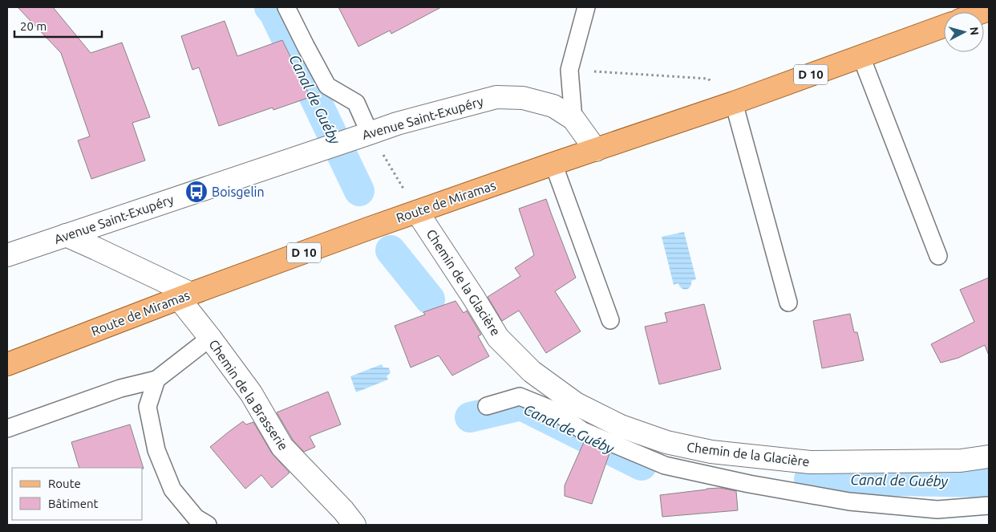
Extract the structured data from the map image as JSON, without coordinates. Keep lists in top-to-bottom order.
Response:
{
  "streets": {
    "main road": ["D 10", "Route de Miramas"],
    "street": ["Avenue Saint-Exupéry", "Chemin de la Glacière", "Chemin de la Brasserie"]
  },
  "crossings": [
    ["Avenue Saint-Exupéry", "Route de Miramas"],
    ["Route de Miramas", "Chemin de la Glacière"],
    ["Route de Miramas", "Chemin de la Brasserie"]
  ],
  "water": ["Canal de Guéby"],
  "places": {
    "bus stop": ["Boisgelin"]
  },
  "legend": ["Route", "Bâtiment"],
  "scale_bar": "20 m",
  "north": "right"
}
